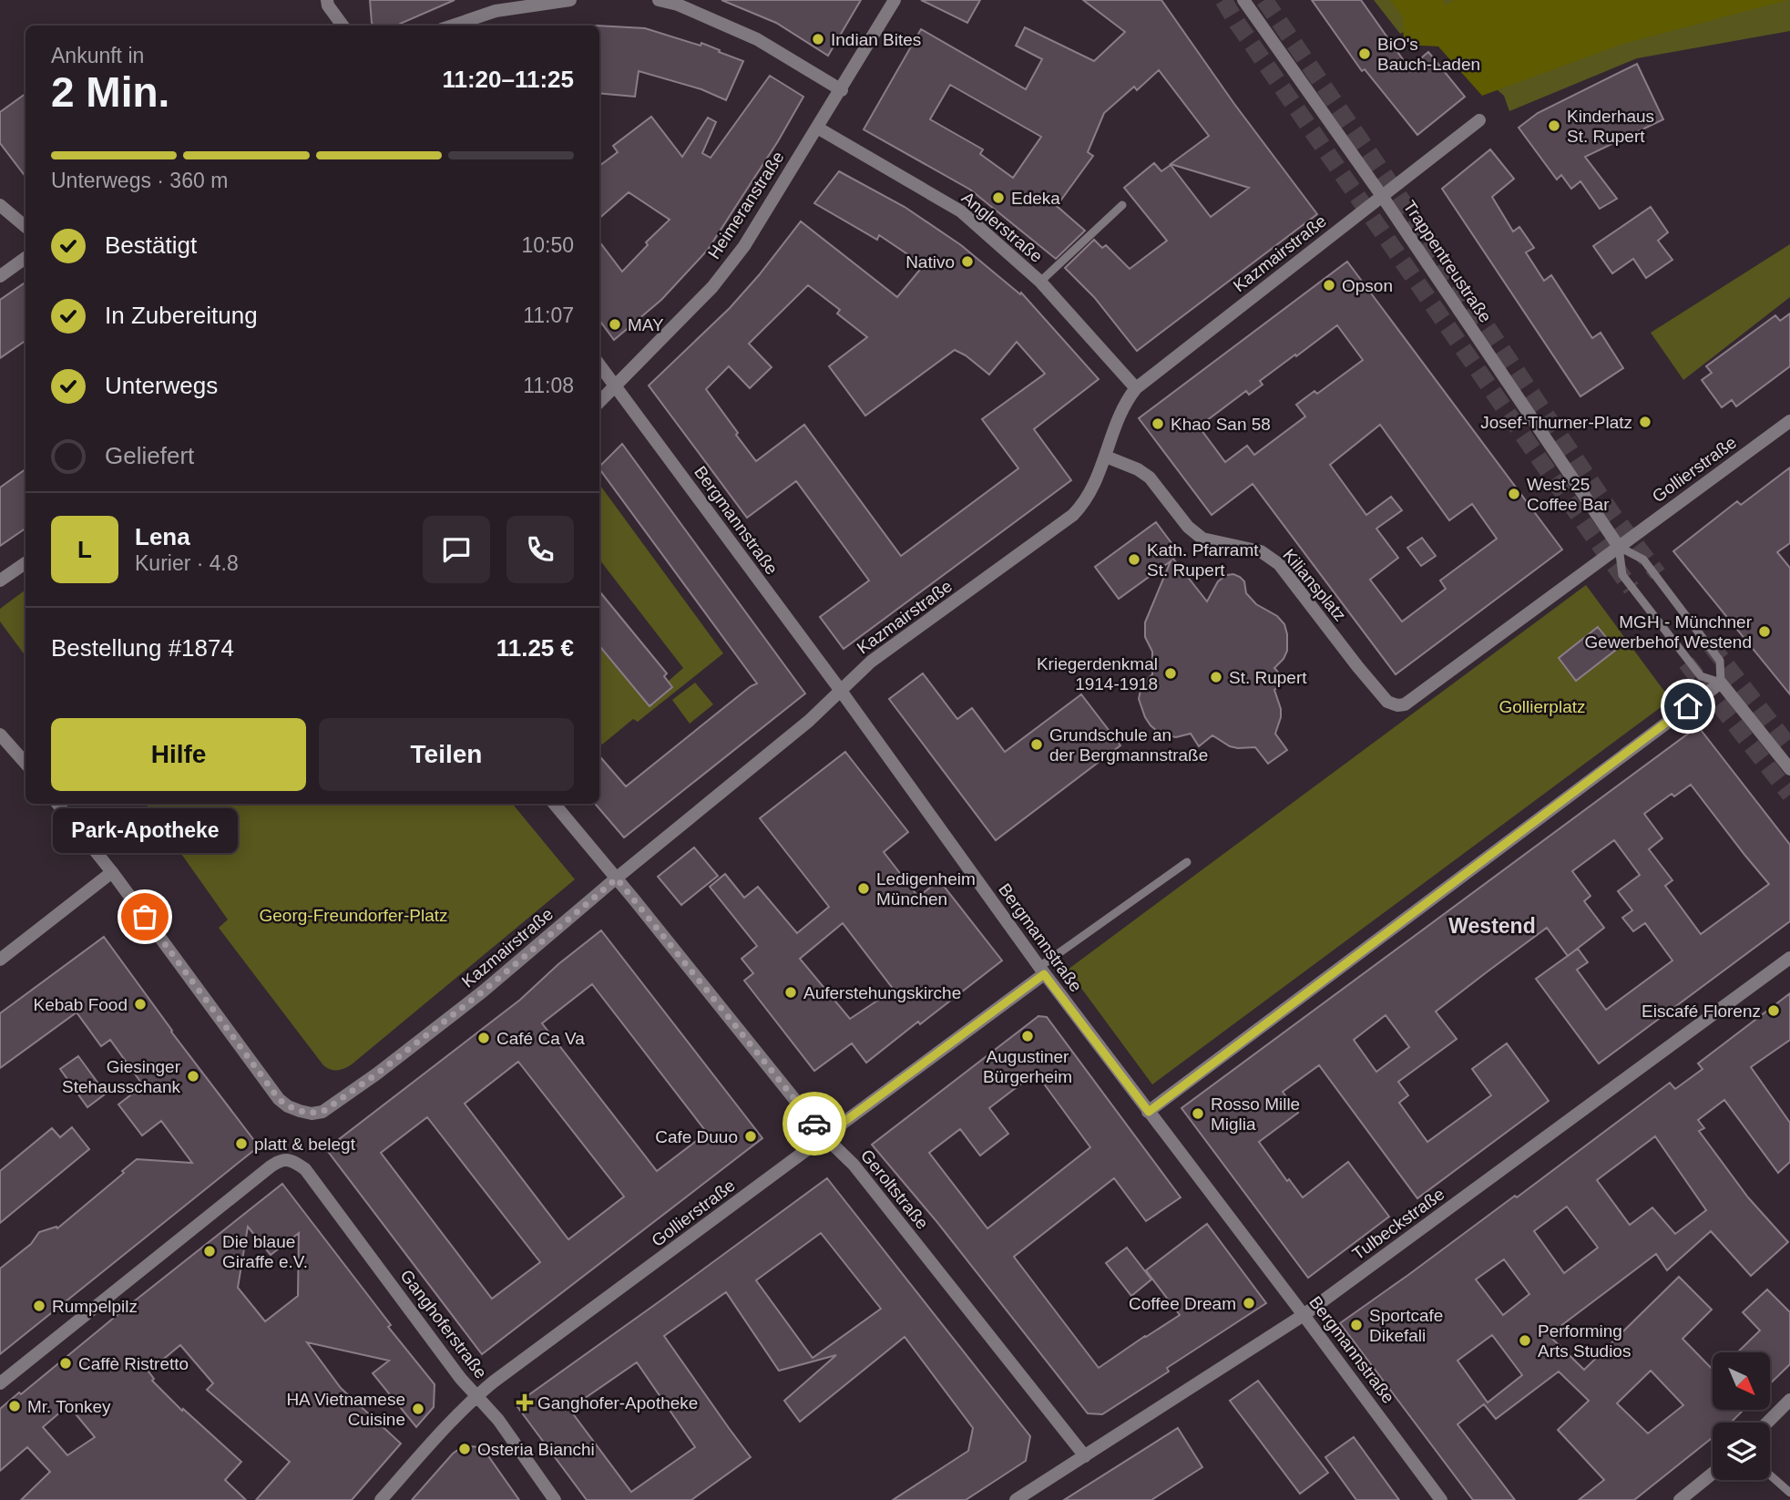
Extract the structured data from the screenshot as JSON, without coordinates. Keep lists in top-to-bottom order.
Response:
{
  "streets": {
    "street": [
      "Heimeranstraße",
      "Anglerstraße",
      "Kazmairstraße",
      "Trappentreustraße",
      "Gollierstraße",
      "Bergmannstraße",
      "Kiliansplatz",
      "Geroltstraße",
      "Tulbeckstraße",
      "Ganghoferstraße"
    ]
  },
  "crossings": [
    ["Heimeranstraße", "Anglerstraße"],
    ["Heimeranstraße", "Bergmannstraße"],
    ["Anglerstraße", "Kazmairstraße"],
    ["Kazmairstraße", "Trappentreustraße"],
    ["Kazmairstraße", "Bergmannstraße"],
    ["Kazmairstraße", "Kiliansplatz"],
    ["Kazmairstraße", "Geroltstraße"],
    ["Trappentreustraße", "Gollierstraße"],
    ["Trappentreustraße", "Kiliansplatz"],
    ["Gollierstraße", "Bergmannstraße"],
    ["Gollierstraße", "Kiliansplatz"],
    ["Gollierstraße", "Geroltstraße"],
    ["Gollierstraße", "Ganghoferstraße"],
    ["Bergmannstraße", "Tulbeckstraße"],
    ["Geroltstraße", "Tulbeckstraße"]
  ],
  "districts": ["Westend"],
  "parks": ["Gollierplatz", "Georg-Freundorfer-Platz"],
  "places": {
    "other": [
      "Indian Bites",
      "BiO's Bauch-Laden",
      "Kinderhaus St. Rupert",
      "Edeka",
      "Nativo",
      "Opson",
      "MAY",
      "Josef-Thurner-Platz",
      "Khao San 58",
      "West 25 Coffee Bar",
      "Kath. Pfarramt St. Rupert",
      "MGH - Münchner Gewerbehof Westend",
      "Kriegerdenkmal 1914-1918",
      "St. Rupert",
      "Grundschule an der Bergmannstraße",
      "Ledigenheim München",
      "Park-Apotheke",
      "Auferstehungskirche",
      "Kebab Food",
      "Eiscafé Florenz",
      "Augustiner Bürgerheim",
      "Café Ca Va",
      "Giesinger Stehausschank",
      "Rosso Mille Miglia",
      "Cafe Duuo",
      "platt & belegt",
      "Die blaue Giraffe e.V.",
      "Coffee Dream",
      "Rumpelpilz",
      "Sportcafe Dikefali",
      "Performing Arts Studios",
      "Caffè Ristretto",
      "Mr. Tonkey",
      "HA Vietnamese Cuisine",
      "Osteria Bianchi"
    ],
    "health": ["Ganghofer-Apotheke"]
  },
  "north": "bottom right",
  "page": {
    "heading": ["2 Min.", "Ankunft in", "11:20–11:25"],
    "panel": [
      "Lena",
      "Kurier · 4.8",
      "Bestellung #1874",
      "11.25 €"
    ],
    "bar": "Unterwegs · 360 m",
    "list": [
      ["Bestätigt", "10:50"],
      ["In Zubereitung", "11:07"],
      ["Unterwegs", "11:08"],
      "Geliefert"
    ],
    "round": "L",
    "buttons": ["Hilfe", "Teilen"],
    "bubble": "Park-Apotheke"
  }
}
